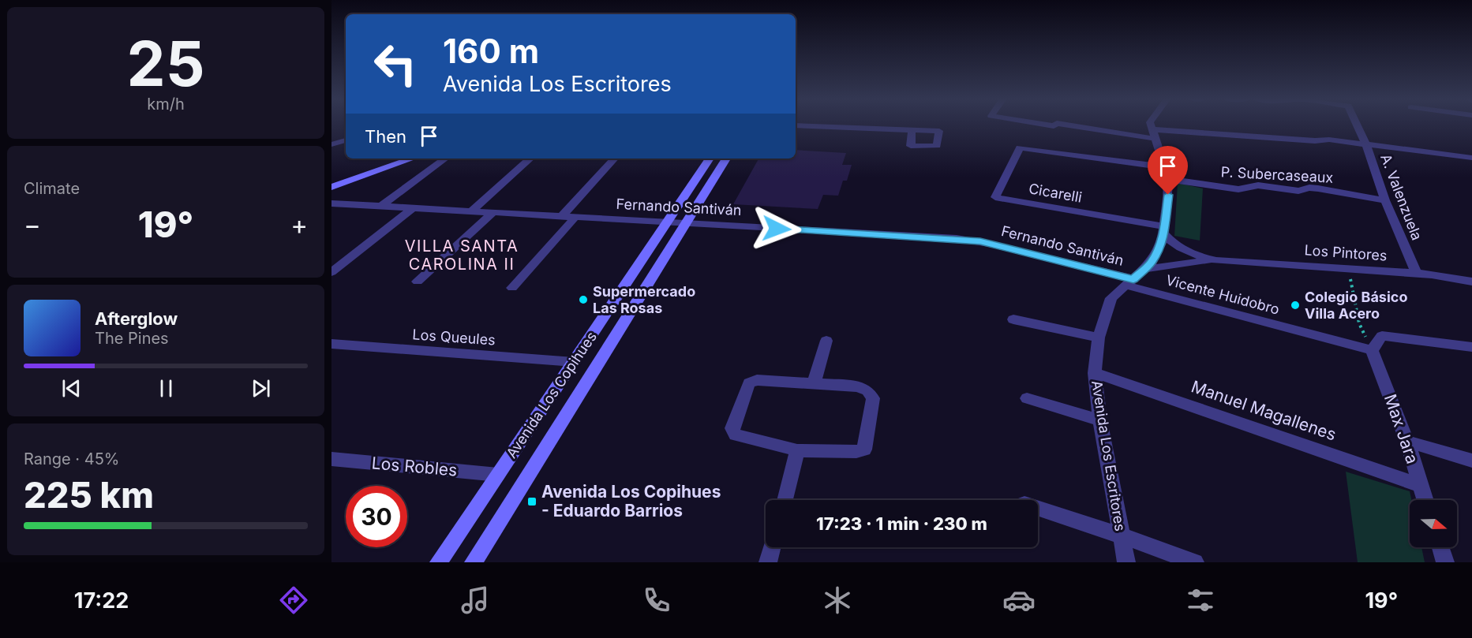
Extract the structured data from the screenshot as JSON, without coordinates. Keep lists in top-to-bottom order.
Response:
{
  "streets": {
    "main road": ["Avenida Los Copihues"],
    "street": [
      "P. Subercaseaux",
      "Cicarelli",
      "A. Valenzuela",
      "Fernando Santiván",
      "Los Pintores",
      "Vicente Huidobro",
      "Los Queules",
      "Manuel Magallenes",
      "Max Jara",
      "Avenida Los Escritores",
      "Los Robles"
    ]
  },
  "crossings": [
    ["P. Subercaseaux", "A. Valenzuela"],
    ["P. Subercaseaux", "Avenida Los Escritores"],
    ["Cicarelli", "Los Pintores"],
    ["Cicarelli", "Avenida Los Escritores"],
    ["A. Valenzuela", "Los Pintores"],
    ["Fernando Santiván", "Vicente Huidobro"],
    ["Fernando Santiván", "Avenida Los Copihues"],
    ["Fernando Santiván", "Avenida Los Escritores"],
    ["Los Pintores", "Avenida Los Escritores"],
    ["Vicente Huidobro", "Max Jara"],
    ["Vicente Huidobro", "Avenida Los Escritores"],
    ["Los Queules", "Avenida Los Copihues"],
    ["Avenida Los Copihues", "Los Robles"],
    ["Manuel Magallenes", "Max Jara"],
    ["Manuel Magallenes", "Avenida Los Escritores"]
  ],
  "districts": ["VILLA SANTA CAROLINA II"],
  "places": {
    "other": ["Supermercado Las Rosas", "Colegio Básico Villa Acero"],
    "transit": ["Avenida Los Copihues - Eduardo Barrios"]
  },
  "north": "right",
  "page": {
    "tile": [
      ["25", "km/h"],
      "Climate",
      ["Range · 45%", "225 km"]
    ],
    "turn": ["160 m", "Avenida Los Escritores"],
    "then": "Then",
    "heat": ["−", "19°", "+"],
    "song": ["Afterglow", "The Pines"],
    "limit": "30",
    "trip": "17:23 · 1 min · 230 m",
    "tabs": ["17:22", "19°"]
  }
}
